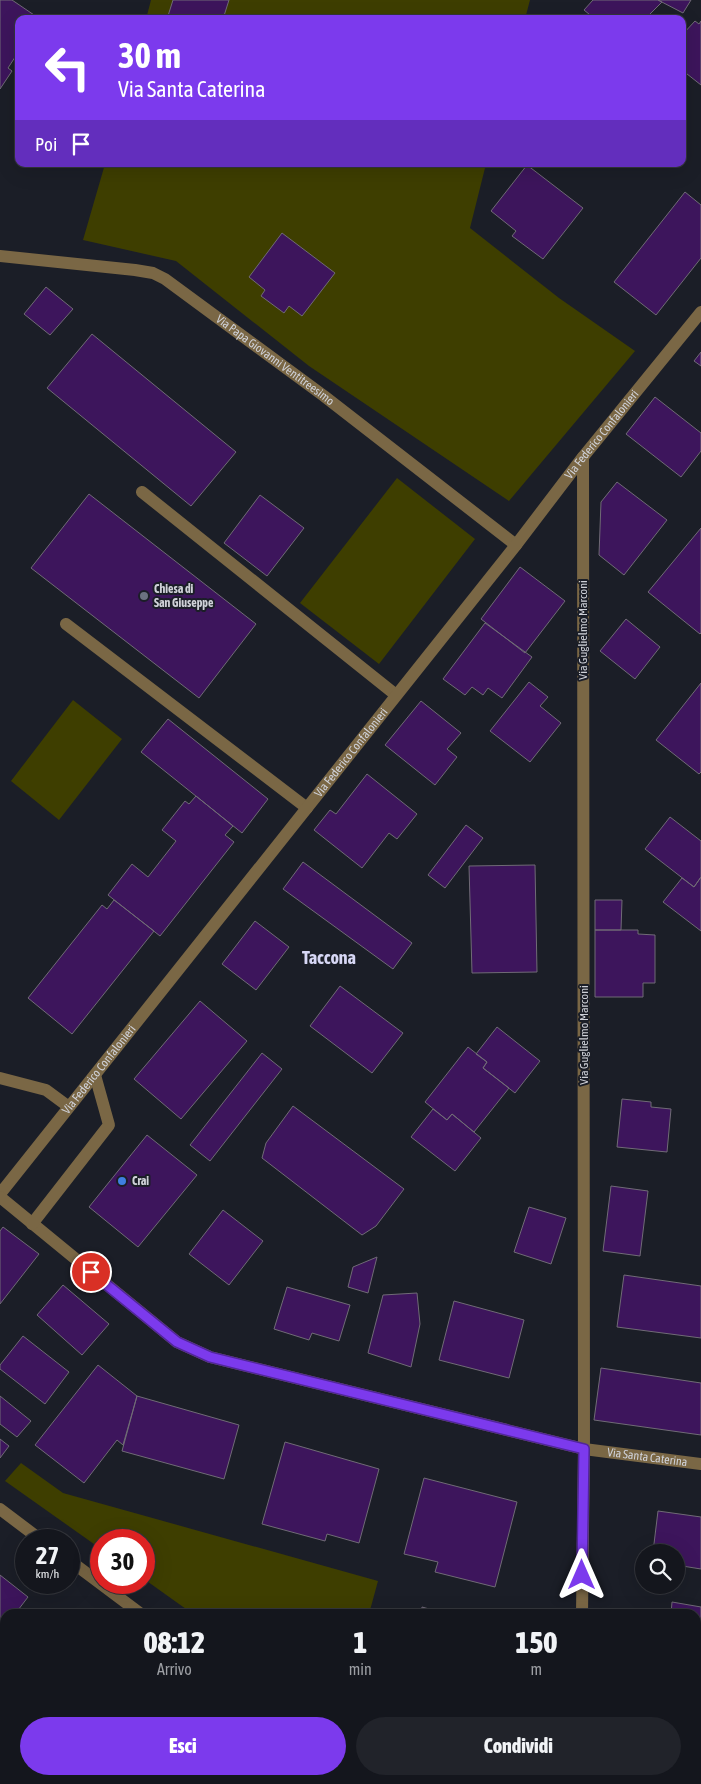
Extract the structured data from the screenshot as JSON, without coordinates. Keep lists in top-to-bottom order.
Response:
{
  "streets": {
    "street": [
      "Via Papa Giovanni Ventitreesimo",
      "Via Federico Confalonieri",
      "Via Guglielmo Marconi",
      "Via Santa Caterina"
    ]
  },
  "crossings": [
    ["Via Papa Giovanni Ventitreesimo", "Via Federico Confalonieri"],
    ["Via Federico Confalonieri", "Via Guglielmo Marconi"],
    ["Via Federico Confalonieri", "Via Santa Caterina"],
    ["Via Guglielmo Marconi", "Via Santa Caterina"]
  ],
  "districts": ["Taccona"],
  "places": ["Chiesa di San Giuseppe", "Crai"],
  "page": {
    "turn": ["30 m", "Via Santa Caterina"],
    "then": "Poi",
    "speed": "27 km/h",
    "limit": "30",
    "eta": [
      "08:12",
      "Arrivo",
      "1",
      "min",
      "150",
      "m"
    ],
    "buttons": ["Esci", "Condividi"]
  }
}
